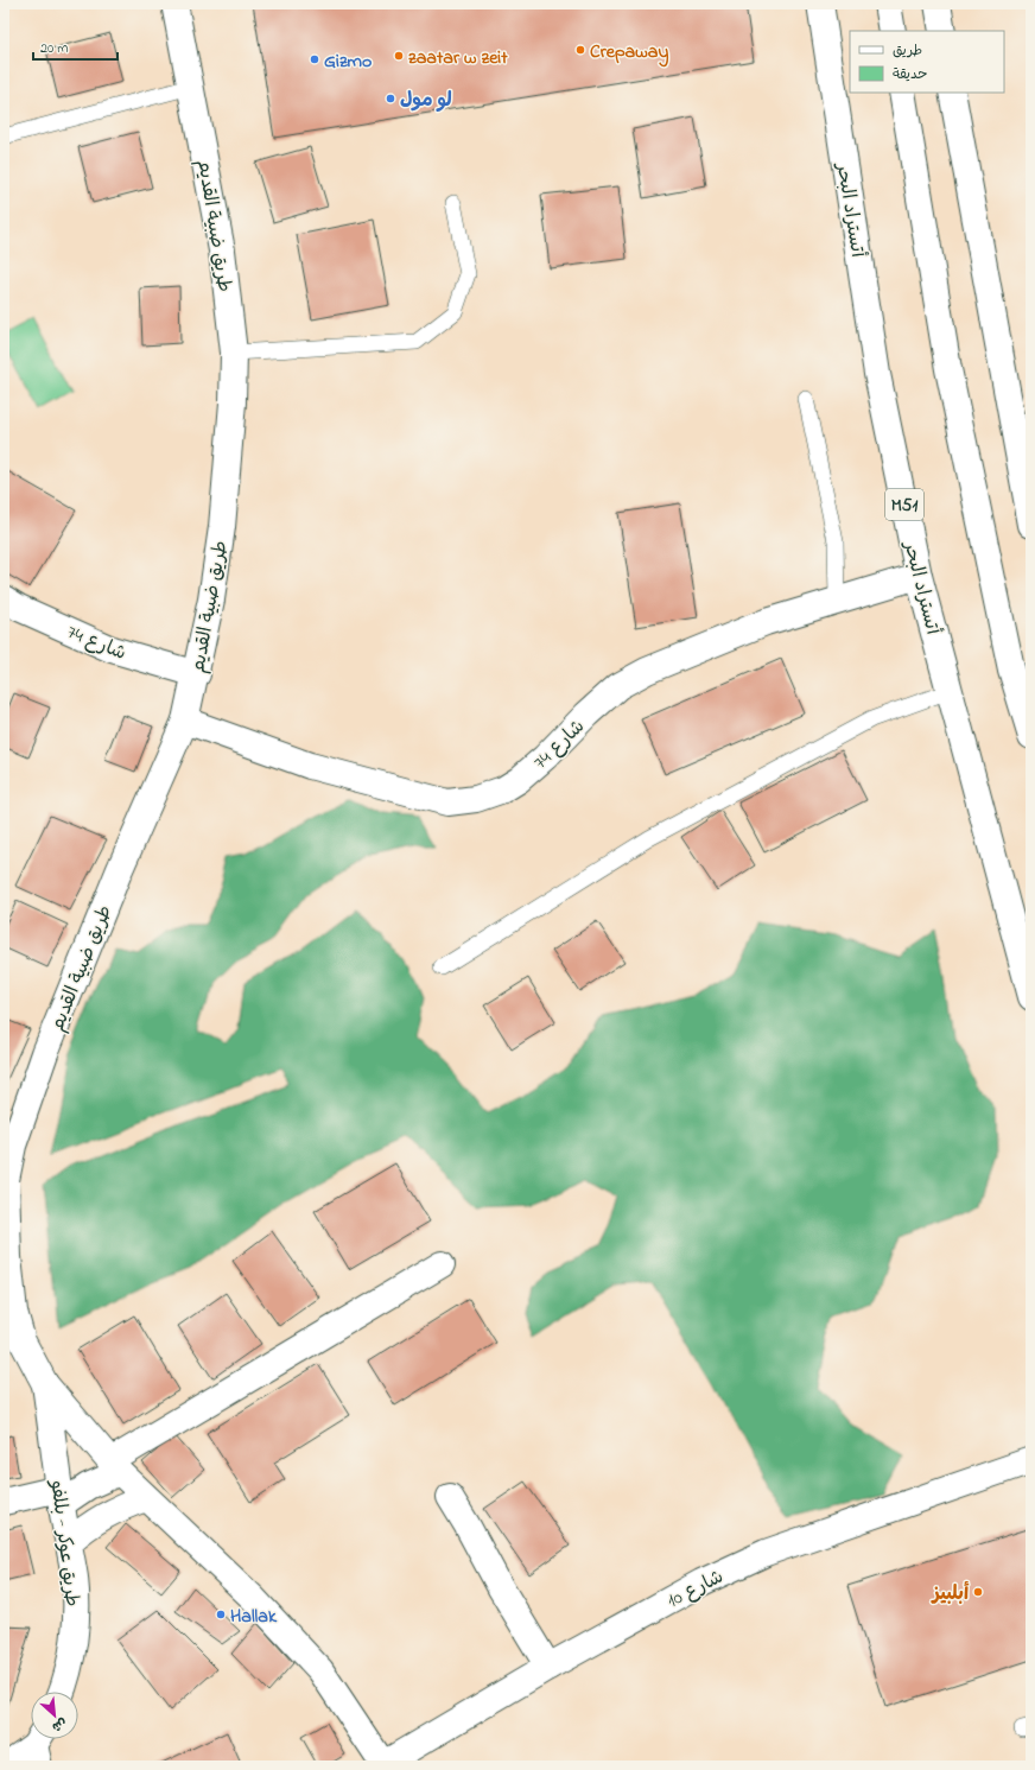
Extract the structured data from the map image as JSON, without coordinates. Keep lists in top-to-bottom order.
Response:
{
  "streets": {
    "main road": [
      "أتستراد البحر",
      "طريق ضبية القديم",
      "M51",
      "شارع 74",
      "طريق عوكر - بللفو",
      "شارع 10"
    ]
  },
  "crossings": [
    ["أتستراد البحر", "شارع 74"],
    ["طريق ضبية القديم", "شارع 74"],
    ["طريق ضبية القديم", "طريق عوكر - بللفو"]
  ],
  "places": [
    "Crepaway",
    "zaatar w zeit",
    "Gizmo",
    "لو مول",
    "أبلبيز",
    "Hallak"
  ],
  "legend": ["طريق", "حديقة"],
  "scale_bar": "20 m",
  "north": "bottom right"
}
